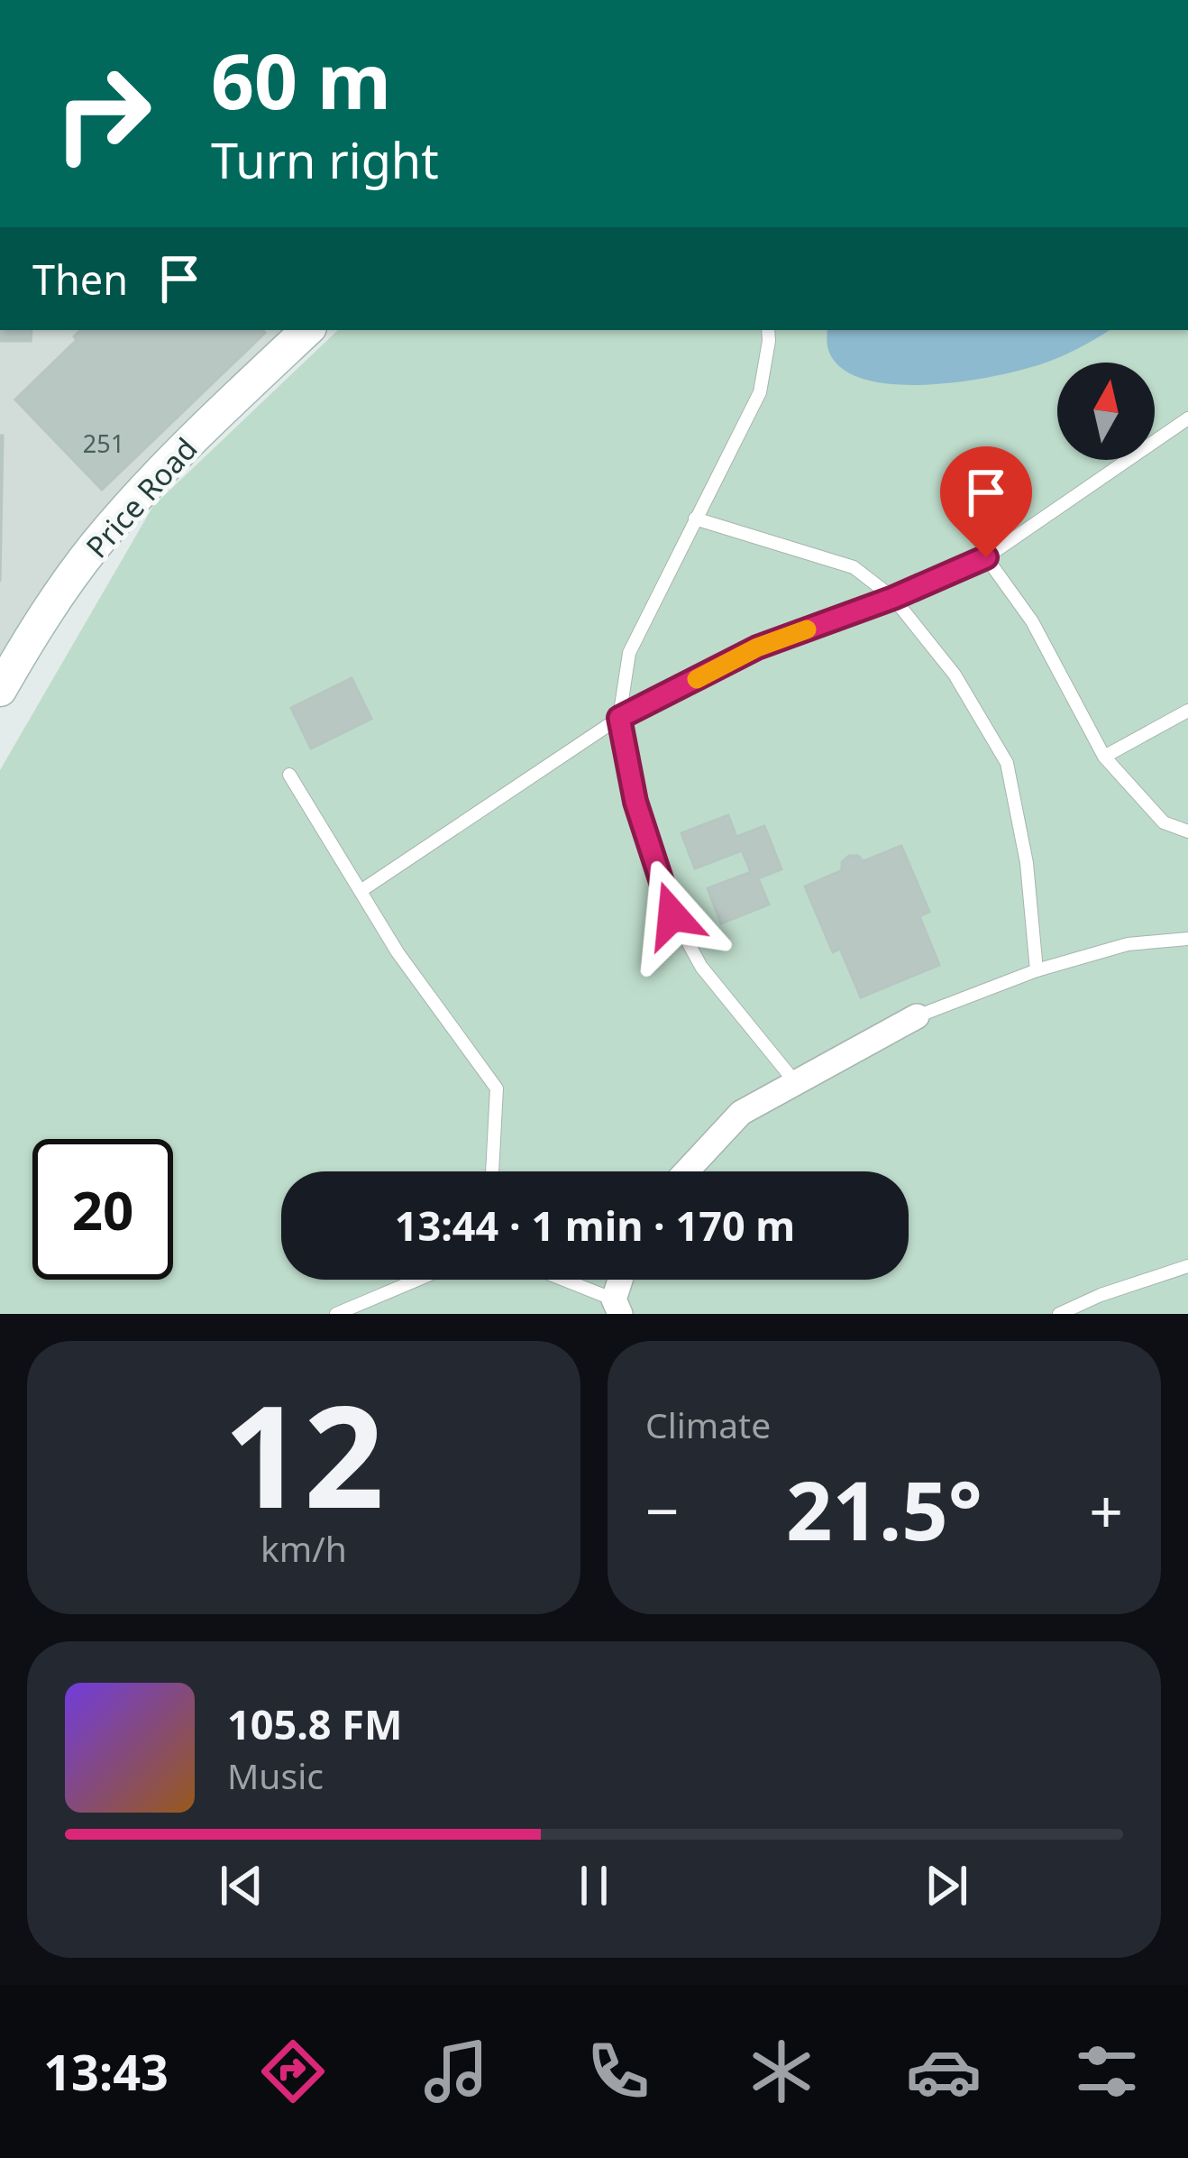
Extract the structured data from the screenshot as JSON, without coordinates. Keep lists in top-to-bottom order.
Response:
{
  "streets": {
    "street": ["Price Road"]
  },
  "house_numbers": ["251"],
  "north": "top",
  "page": {
    "turn": ["60 m", "Turn right"],
    "then": "Then",
    "limit": "20",
    "trip": "13:44 · 1 min · 170 m",
    "tile": [
      ["12", "km/h"],
      "Climate"
    ],
    "heat": ["−", "21.5°", "+"],
    "song": ["105.8 FM", "Music"],
    "tabs": "13:43"
  }
}
